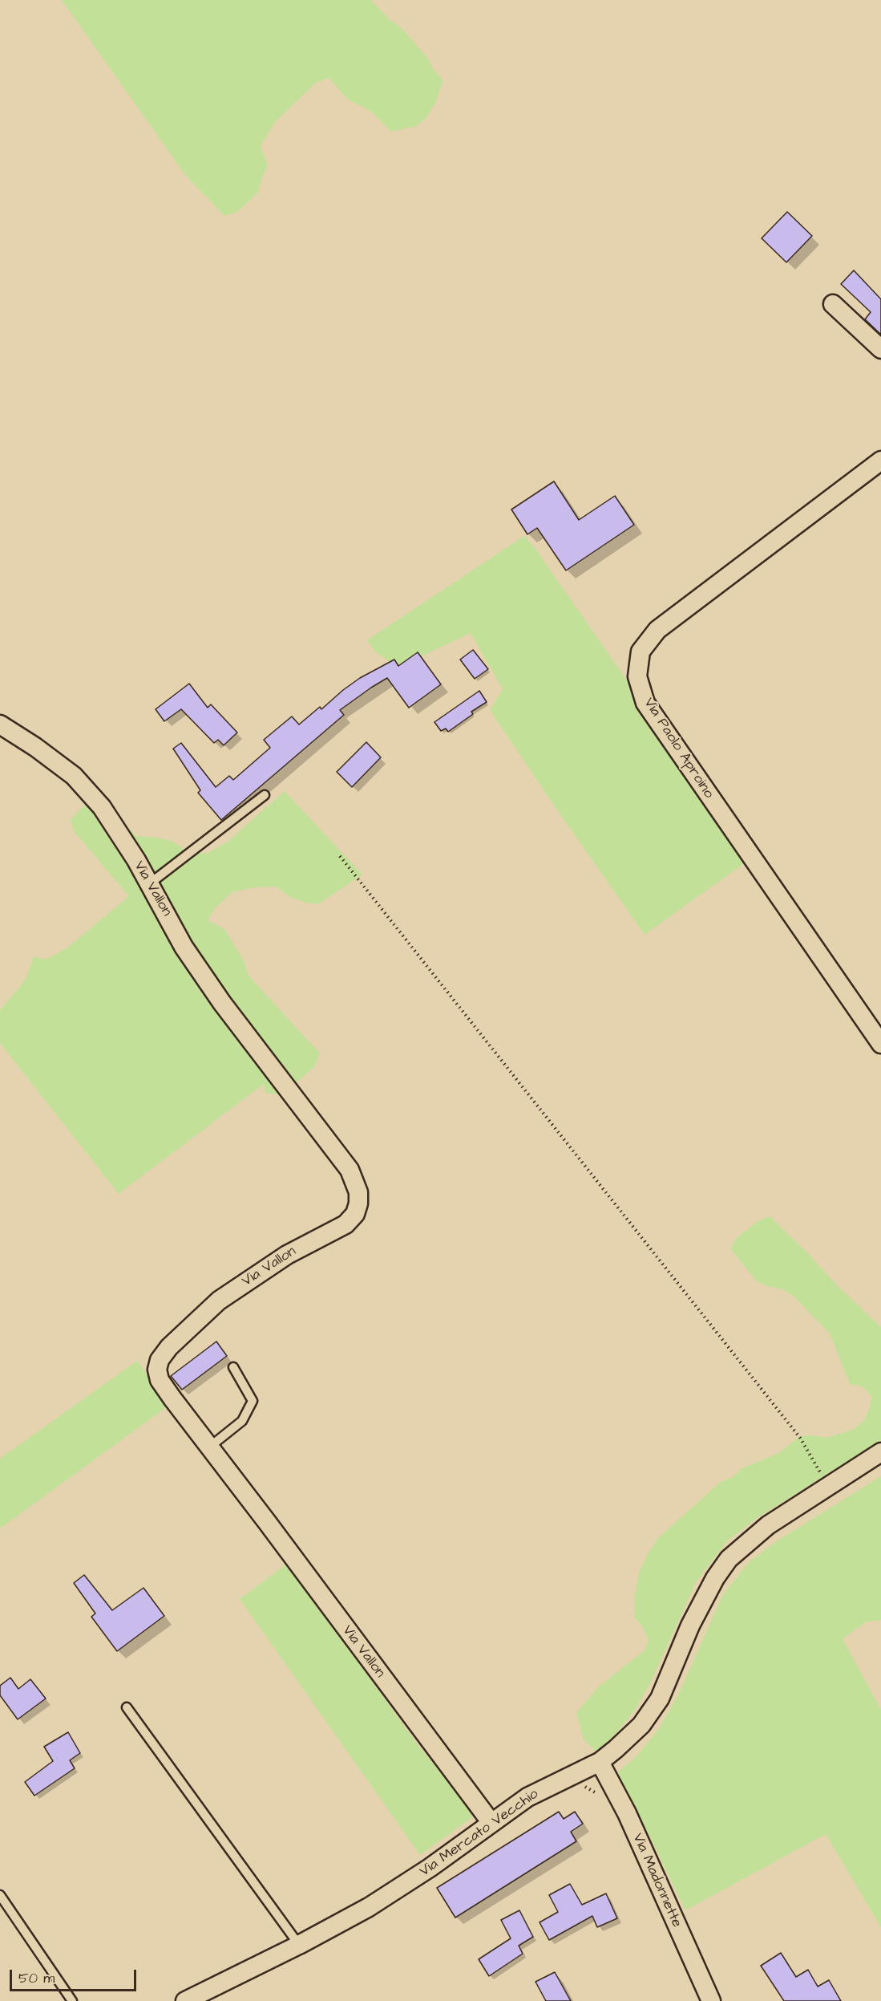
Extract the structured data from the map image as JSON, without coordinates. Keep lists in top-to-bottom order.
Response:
{
  "streets": {
    "street": [
      "Via Paolo Aproino",
      "Via Vallon",
      "Via Mercato Vecchio",
      "Via Madonnette"
    ]
  },
  "crossings": [
    ["Via Vallon", "Via Mercato Vecchio"],
    ["Via Mercato Vecchio", "Via Madonnette"]
  ],
  "scale_bar": "50 m"
}
